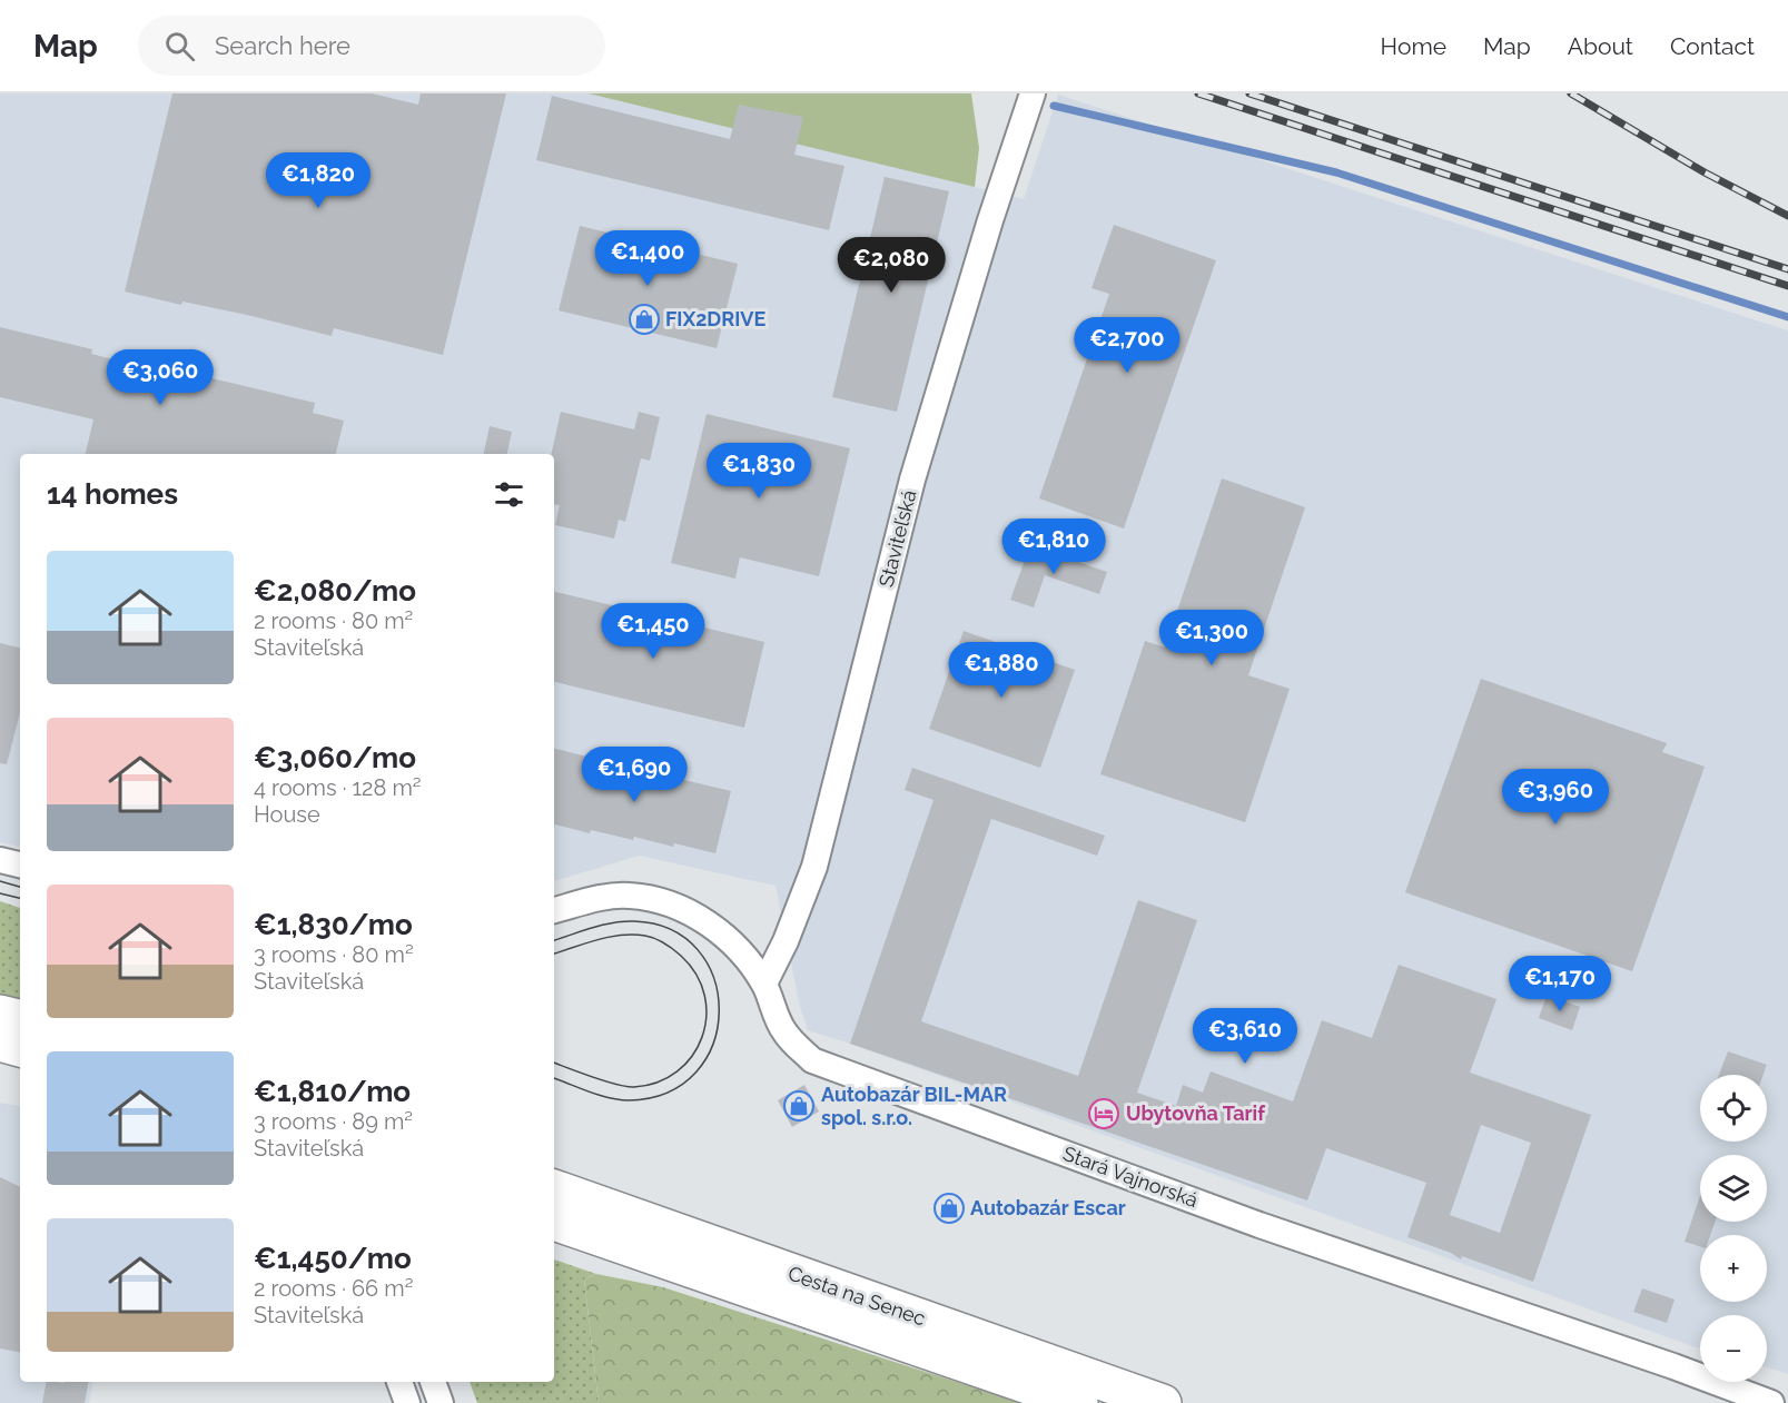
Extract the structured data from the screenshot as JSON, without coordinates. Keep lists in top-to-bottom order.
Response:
{
  "streets": {
    "main road": ["Cesta na Senec"],
    "street": ["Staviteľská", "Stará Vajnorská"]
  },
  "crossings": [
    ["Staviteľská", "Stará Vajnorská"]
  ],
  "places": {
    "shop": ["FIX2DRIVE", "Autobazár BIL-MAR spol. s.r.o.", "Autobazár Escar"],
    "hotel": ["Ubytovňa Tarif"]
  },
  "page": {
    "header": "Map",
    "search": "Search here",
    "nav": [
      "Home",
      "Map",
      "About",
      "Contact"
    ],
    "price": [
      "€1,820",
      "€1,400",
      "€2,080",
      "€2,700",
      "€3,060",
      "€1,830",
      "€1,810",
      "€1,450",
      "€1,300",
      "€1,880",
      "€1,690",
      "€3,960",
      "€1,170",
      "€3,610"
    ],
    "heading": "14 homes",
    "list": [
      {
        "name": "€2,080/mo",
        "note": "2 rooms · 80 m² · Staviteľská"
      },
      {
        "name": "€3,060/mo",
        "note": "4 rooms · 128 m² · House"
      },
      {
        "name": "€1,830/mo",
        "note": "3 rooms · 80 m² · Staviteľská"
      },
      {
        "name": "€1,810/mo",
        "note": "3 rooms · 89 m² · Staviteľská"
      },
      {
        "name": "€1,450/mo",
        "note": "2 rooms · 66 m² · Staviteľská"
      }
    ],
    "map_buttons": ["+", "−"]
  }
}
